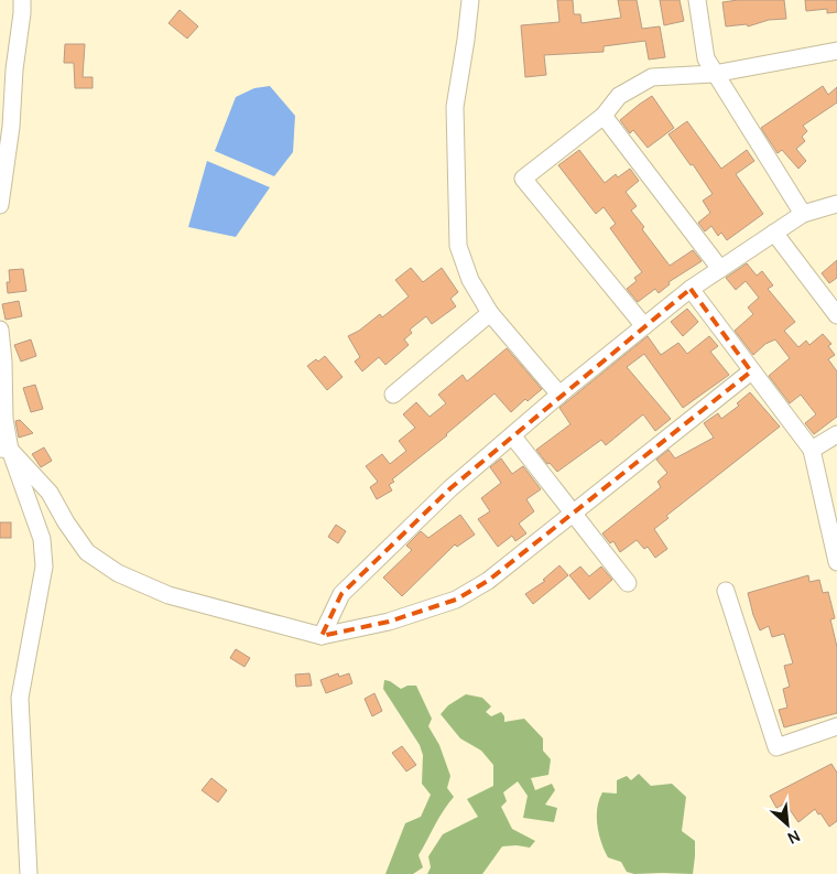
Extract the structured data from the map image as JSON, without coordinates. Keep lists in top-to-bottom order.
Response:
{
  "north": "bottom right"
}
